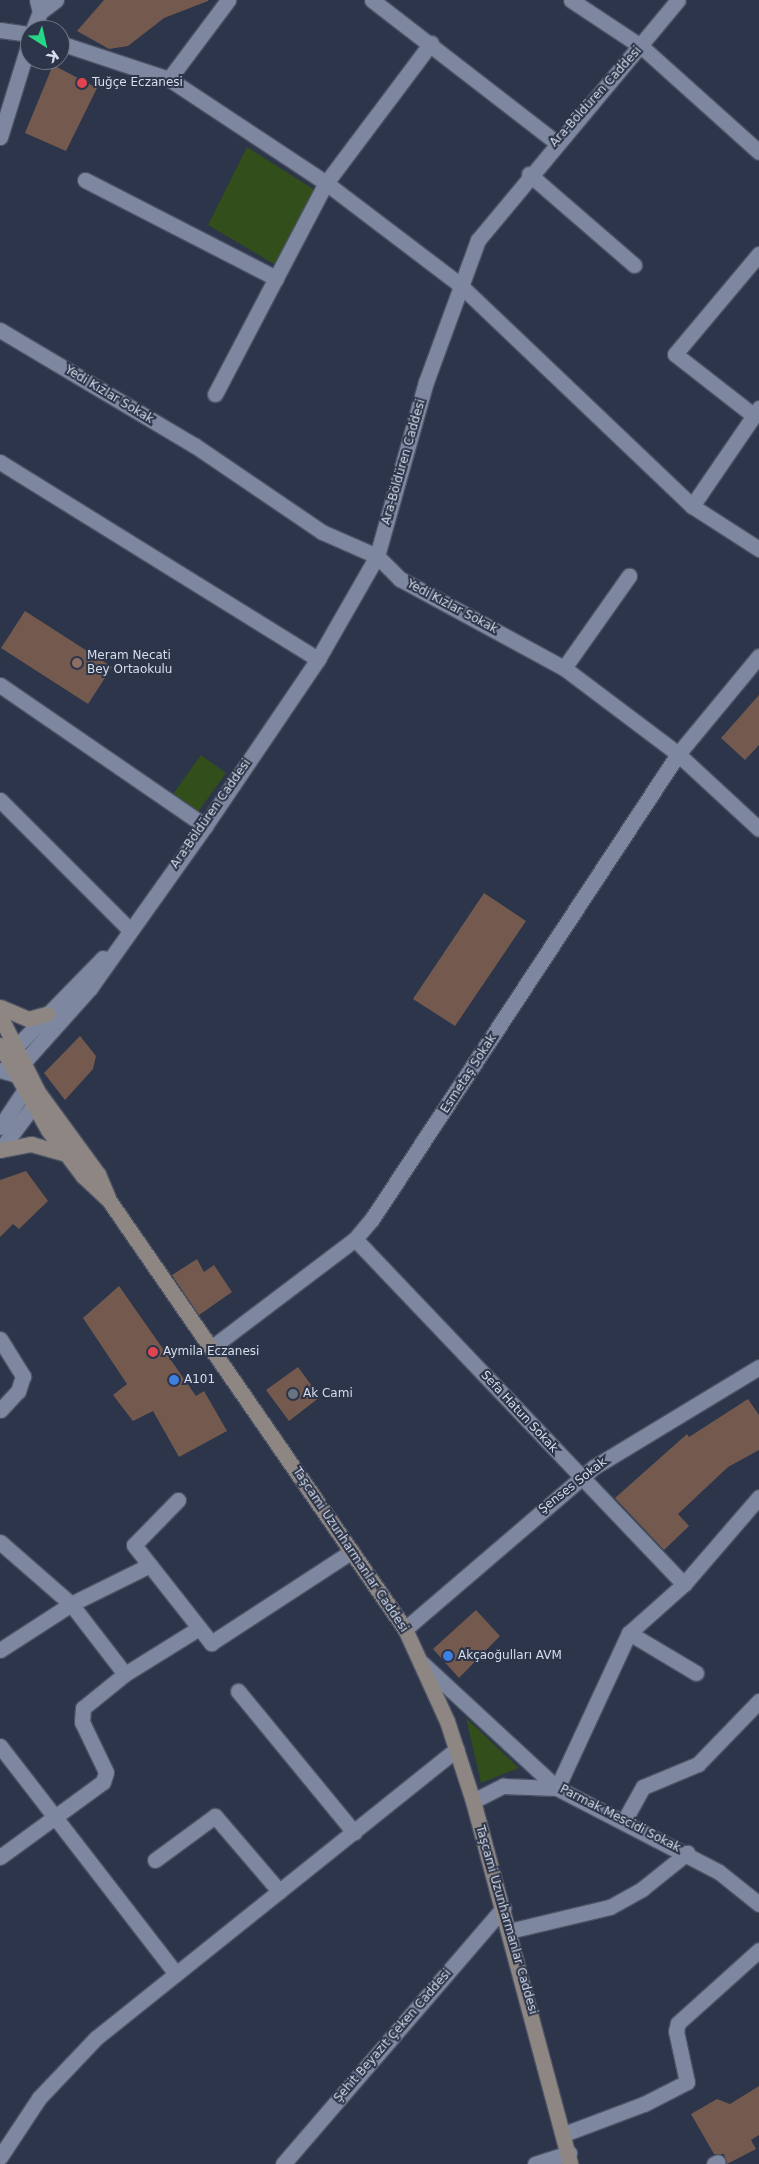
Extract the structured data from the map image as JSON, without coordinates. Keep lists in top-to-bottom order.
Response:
{
  "streets": {
    "main road": ["Taşcami Uzunharmanlar Caddesi"],
    "street": [
      "Ara-Böldüren Caddesi",
      "Yedi Kızlar Sokak",
      "Esmetaş Sokak",
      "Sefa Hatun Sokak",
      "Şenses Sokak",
      "Parmak Mescidi Sokak",
      "Şehit Beyazıt Çeken Caddesi"
    ]
  },
  "crossings": [
    ["Ara-Böldüren Caddesi", "Yedi Kızlar Sokak"],
    ["Yedi Kızlar Sokak", "Esmetaş Sokak"],
    ["Esmetaş Sokak", "Sefa Hatun Sokak"],
    ["Esmetaş Sokak", "Taşcami Uzunharmanlar Caddesi"],
    ["Sefa Hatun Sokak", "Şenses Sokak"],
    ["Şenses Sokak", "Taşcami Uzunharmanlar Caddesi"],
    ["Taşcami Uzunharmanlar Caddesi", "Parmak Mescidi Sokak"],
    ["Taşcami Uzunharmanlar Caddesi", "Şehit Beyazıt Çeken Caddesi"]
  ],
  "places": [
    "Tuğçe Eczanesi",
    "Meram Necati Bey Ortaokulu",
    "Aymila Eczanesi",
    "A101",
    "Ak Cami",
    "Akçaoğulları AVM"
  ],
  "north": "bottom right"
}
